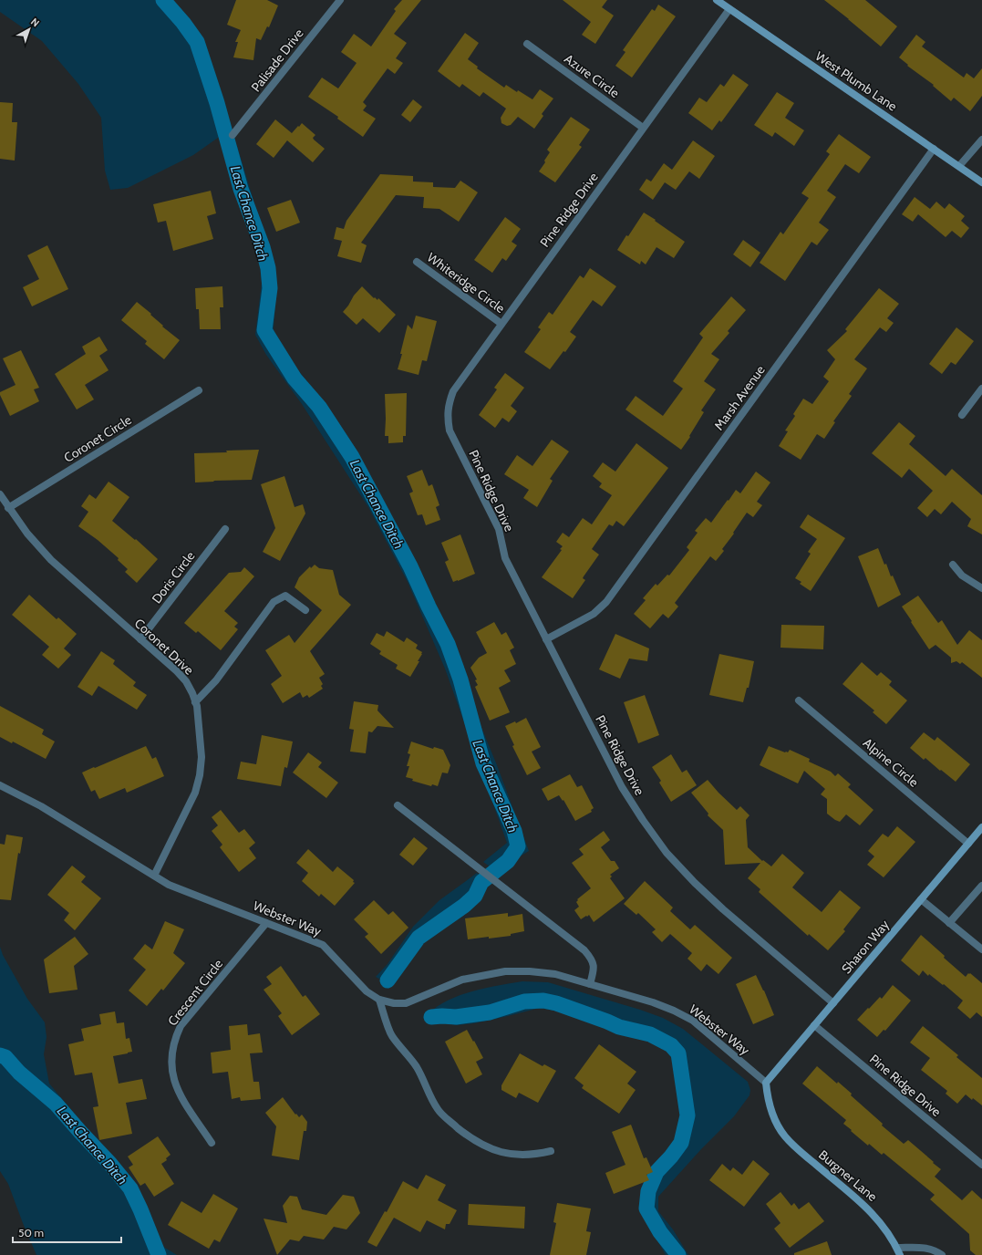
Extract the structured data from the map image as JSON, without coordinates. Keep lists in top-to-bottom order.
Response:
{
  "streets": {
    "street": [
      "Palisade Drive",
      "Azure Circle",
      "West Plumb Lane",
      "Pine Ridge Drive",
      "Whiteridge Circle",
      "Marsh Avenue",
      "Coronet Circle",
      "Doris Circle",
      "Coronet Drive",
      "Alpine Circle",
      "Webster Way",
      "Sharon Way",
      "Crescent Circle",
      "Burgner Lane"
    ]
  },
  "crossings": [
    ["Azure Circle", "Pine Ridge Drive"],
    ["West Plumb Lane", "Pine Ridge Drive"],
    ["West Plumb Lane", "Marsh Avenue"],
    ["Pine Ridge Drive", "Whiteridge Circle"],
    ["Pine Ridge Drive", "Marsh Avenue"],
    ["Pine Ridge Drive", "Sharon Way"],
    ["Coronet Circle", "Coronet Drive"],
    ["Doris Circle", "Coronet Drive"],
    ["Coronet Drive", "Webster Way"],
    ["Alpine Circle", "Sharon Way"],
    ["Webster Way", "Sharon Way"],
    ["Webster Way", "Crescent Circle"],
    ["Webster Way", "Burgner Lane"],
    ["Sharon Way", "Burgner Lane"]
  ],
  "water": ["Last Chance Ditch"],
  "scale_bar": "50 m",
  "north": "top right"
}
